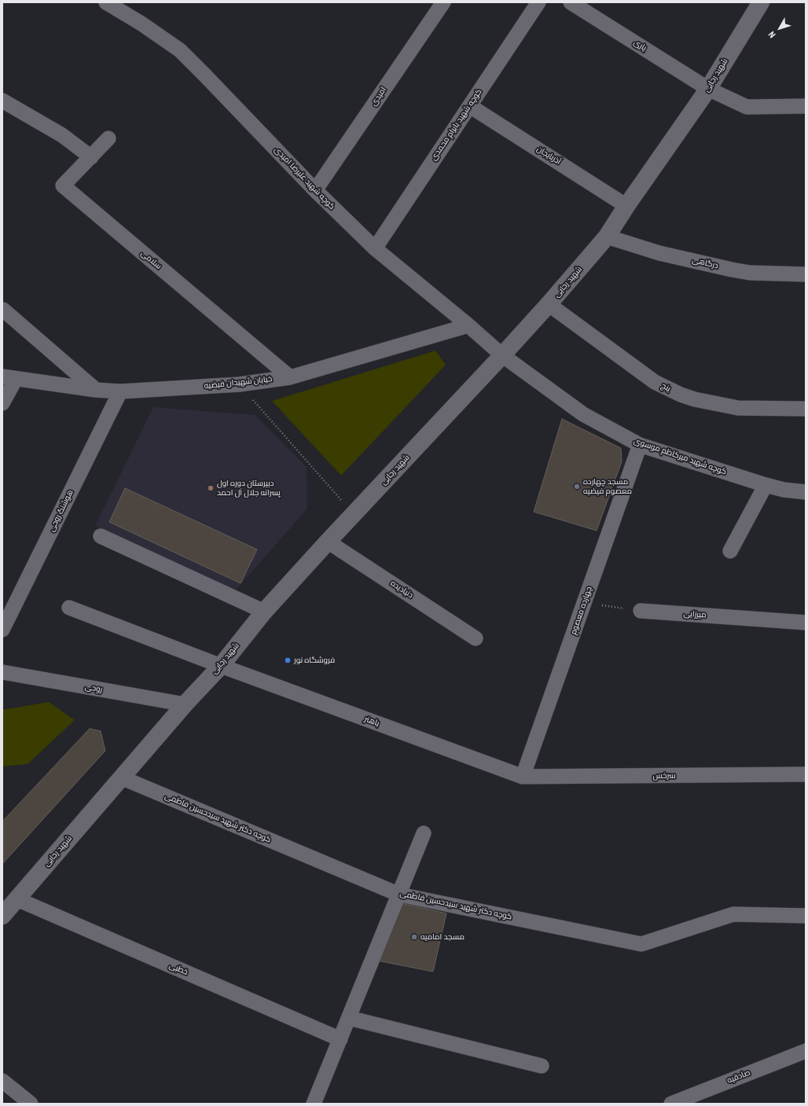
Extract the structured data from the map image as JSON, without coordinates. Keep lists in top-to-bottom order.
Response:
{
  "streets": {
    "street": [
      "یاری",
      "شهید رجایی",
      "امیدی",
      "کوچه شهید بایرام محمدی",
      "آذربایجان",
      "کوچه شهید علیرضا امیدی",
      "سلامی",
      "درگاهی",
      "خیابان شهیدان فیضیه",
      "ینج",
      "کوچه شهید میرکاظم موسوی",
      "هوشنگ روحی",
      "دنیادیده",
      "چهارده معصوم",
      "میرزایی",
      "روحی",
      "باهنر",
      "سرخس",
      "کوچه دکتر شهید سیدحسین فاطمی",
      "خطبی",
      "صادقیه"
    ]
  },
  "crossings": [
    ["یاری", "شهید رجایی"],
    ["شهید رجایی", "آذربایجان"],
    ["شهید رجایی", "کوچه شهید علیرضا امیدی"],
    ["شهید رجایی", "درگاهی"],
    ["شهید رجایی", "ینج"],
    ["شهید رجایی", "کوچه شهید میرکاظم موسوی"],
    ["شهید رجایی", "دنیادیده"],
    ["شهید رجایی", "روحی"],
    ["شهید رجایی", "باهنر"],
    ["شهید رجایی", "کوچه دکتر شهید سیدحسین فاطمی"],
    ["شهید رجایی", "خطبی"],
    ["امیدی", "کوچه شهید علیرضا امیدی"],
    ["کوچه شهید بایرام محمدی", "آذربایجان"],
    ["کوچه شهید بایرام محمدی", "کوچه شهید علیرضا امیدی"],
    ["کوچه شهید علیرضا امیدی", "خیابان شهیدان فیضیه"],
    ["کوچه شهید علیرضا امیدی", "کوچه شهید میرکاظم موسوی"],
    ["سلامی", "خیابان شهیدان فیضیه"],
    ["خیابان شهیدان فیضیه", "هوشنگ روحی"],
    ["کوچه شهید میرکاظم موسوی", "چهارده معصوم"],
    ["چهارده معصوم", "باهنر"],
    ["چهارده معصوم", "سرخس"],
    ["باهنر", "سرخس"]
  ],
  "places": [
    "مسجد چهارده معصوم فیضیه",
    "دبیرستان دوره اول پسرانه جلال آل احمد",
    "فروشگاه نور",
    "مسجد امامیه"
  ],
  "north": "bottom left"
}
